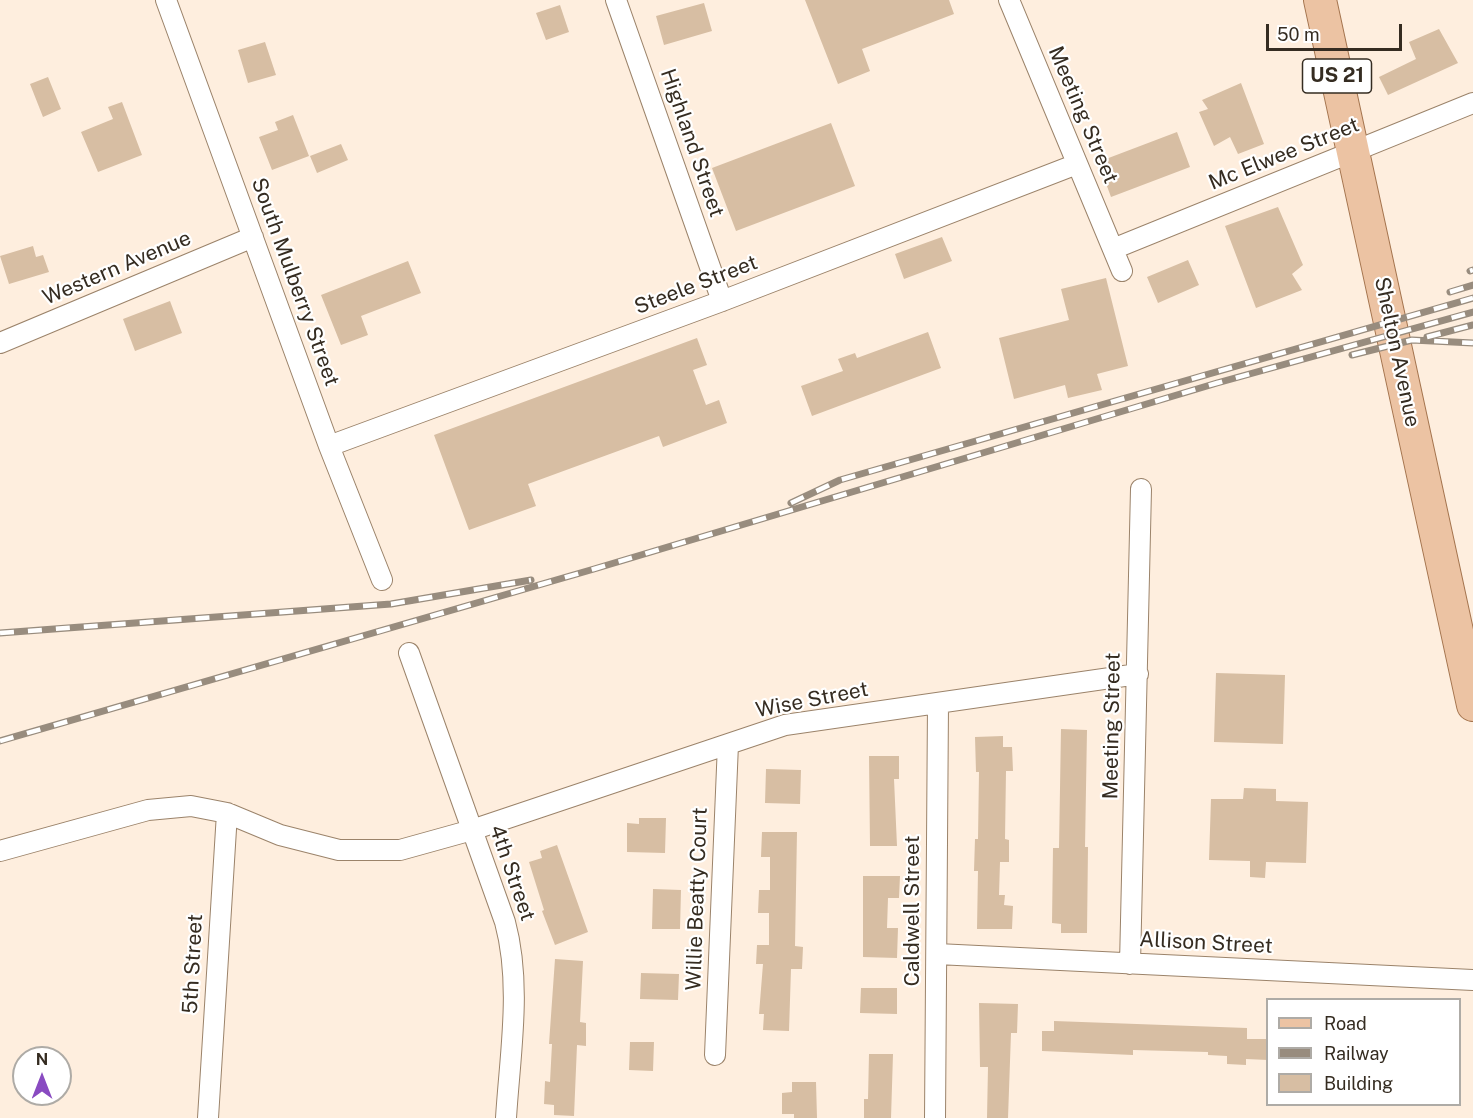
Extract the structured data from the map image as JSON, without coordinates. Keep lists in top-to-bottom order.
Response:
{
  "streets": {
    "main road": ["US 21", "Shelton Avenue"],
    "street": [
      "Meeting Street",
      "Highland Street",
      "Mc Elwee Street",
      "Western Avenue",
      "South Mulberry Street",
      "Steele Street",
      "Wise Street",
      "4th Street",
      "Willie Beatty Court",
      "Caldwell Street",
      "Allison Street",
      "5th Street"
    ]
  },
  "crossings": [
    ["Meeting Street", "Mc Elwee Street"],
    ["Meeting Street", "Steele Street"],
    ["Meeting Street", "Wise Street"],
    ["Meeting Street", "Allison Street"],
    ["Highland Street", "Steele Street"],
    ["Mc Elwee Street", "Shelton Avenue"],
    ["Western Avenue", "South Mulberry Street"],
    ["South Mulberry Street", "Steele Street"],
    ["Wise Street", "4th Street"],
    ["Wise Street", "Willie Beatty Court"],
    ["Wise Street", "Caldwell Street"],
    ["Wise Street", "5th Street"],
    ["Caldwell Street", "Allison Street"]
  ],
  "legend": ["Road", "Railway", "Building"],
  "scale_bar": "50 m",
  "north": "top"
}
